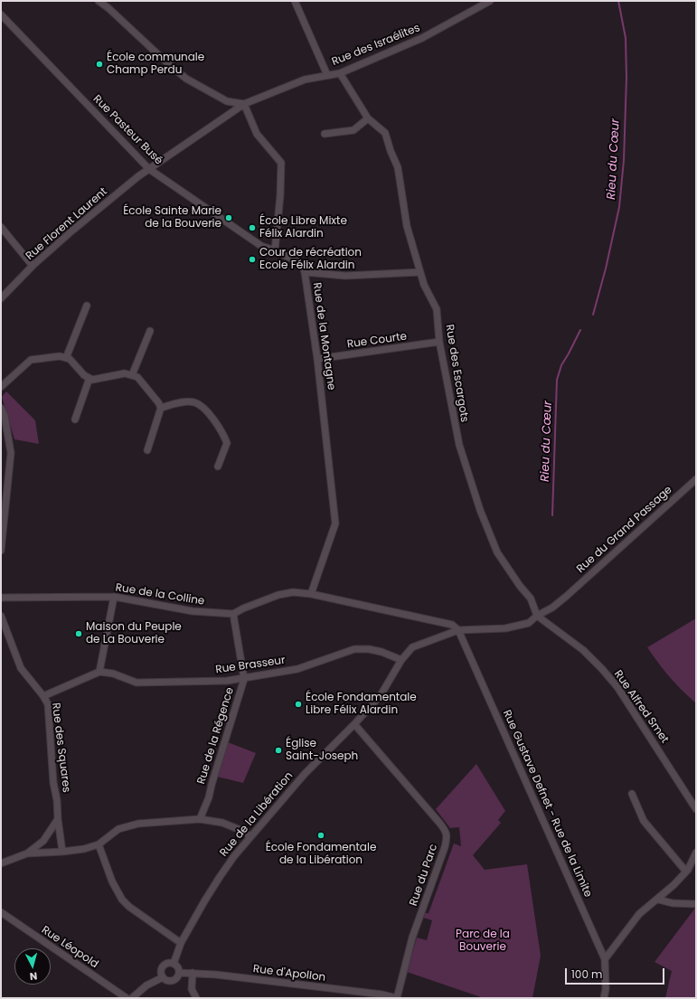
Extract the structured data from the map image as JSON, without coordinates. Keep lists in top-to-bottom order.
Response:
{
  "streets": {
    "street": [
      "Rue des Israélites",
      "Rue Pasteur Busé",
      "Rue Florent Laurent",
      "Rue de la Montagne",
      "Rue Courte",
      "Rue des Escargots",
      "Rue du Grand Passage",
      "Rue de la Colline",
      "Rue Brasseur",
      "Rue Alfred Smet",
      "Rue de la Régence",
      "Rue des Squares",
      "Rue Gustave Defnet - Rue de la Limite",
      "Rue de la Libération",
      "Rue du Parc",
      "Rue Léopold",
      "Rue d'Apollon"
    ]
  },
  "crossings": [
    ["Rue des Israélites", "Rue Pasteur Busé"],
    ["Rue des Israélites", "Rue Florent Laurent"],
    ["Rue des Israélites", "Rue des Escargots"],
    ["Rue Pasteur Busé", "Rue Florent Laurent"],
    ["Rue Pasteur Busé", "Rue de la Montagne"],
    ["Rue de la Montagne", "Rue Courte"],
    ["Rue de la Montagne", "Rue de la Colline"],
    ["Rue Courte", "Rue des Escargots"],
    ["Rue des Escargots", "Rue du Grand Passage"],
    ["Rue des Escargots", "Rue Alfred Smet"],
    ["Rue du Grand Passage", "Rue Alfred Smet"],
    ["Rue de la Colline", "Rue de la Régence"],
    ["Rue de la Colline", "Rue Gustave Defnet - Rue de la Limite"],
    ["Rue de la Colline", "Rue de la Libération"],
    ["Rue Brasseur", "Rue de la Régence"],
    ["Rue Brasseur", "Rue de la Libération"],
    ["Rue Gustave Defnet - Rue de la Limite", "Rue de la Libération"],
    ["Rue de la Libération", "Rue du Parc"],
    ["Rue de la Libération", "Rue d'Apollon"],
    ["Rue du Parc", "Rue d'Apollon"]
  ],
  "water": ["Rieu du Cœur"],
  "parks": ["Parc de la Bouverie"],
  "places": [
    "École communale Champ Perdu",
    "École Sainte Marie de la Bouverie",
    "École Libre Mixte Félix Alardin",
    "Cour de récréation Ecole Félix Alardin",
    "Maison du Peuple de La Bouverie",
    "École Fondamentale Libre Félix Alardin",
    "Église Saint-Joseph",
    "École Fondamentale de la Libération"
  ],
  "scale_bar": "100 m",
  "north": "bottom"
}
